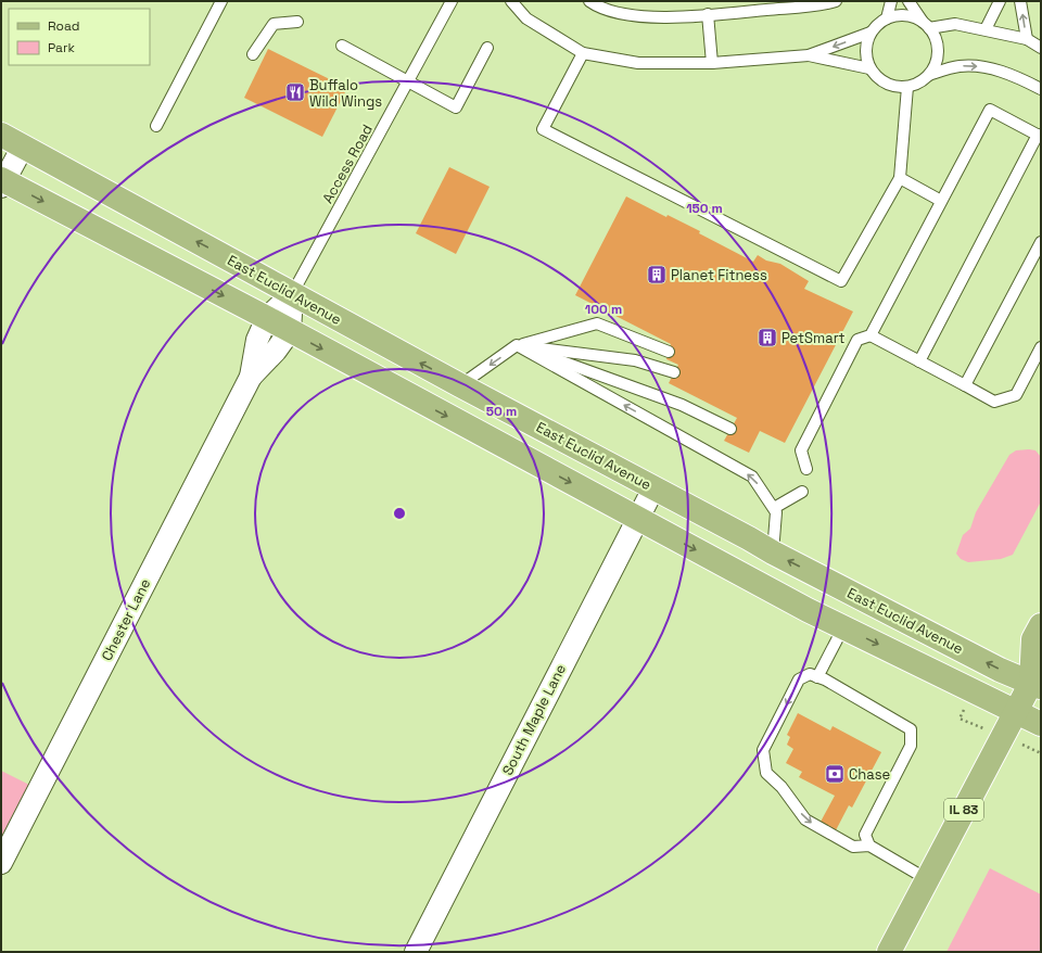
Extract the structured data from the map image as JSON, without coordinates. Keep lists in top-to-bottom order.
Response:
{
  "streets": {
    "main road": ["East Euclid Avenue", "IL 83"],
    "street": ["Chester Lane", "South Maple Lane"],
    "lane": ["Access Road"]
  },
  "crossings": [
    ["Access Road", "East Euclid Avenue"],
    ["Access Road", "Chester Lane"],
    ["East Euclid Avenue", "Chester Lane"],
    ["East Euclid Avenue", "South Maple Lane"],
    ["East Euclid Avenue", "IL 83"]
  ],
  "places": {
    "restaurant": ["Buffalo Wild Wings"],
    "building": ["Planet Fitness", "PetSmart"],
    "bank": ["Chase"]
  },
  "legend": ["Road", "Park"],
  "rings": ["150 m", "100 m", "50 m"]
}
